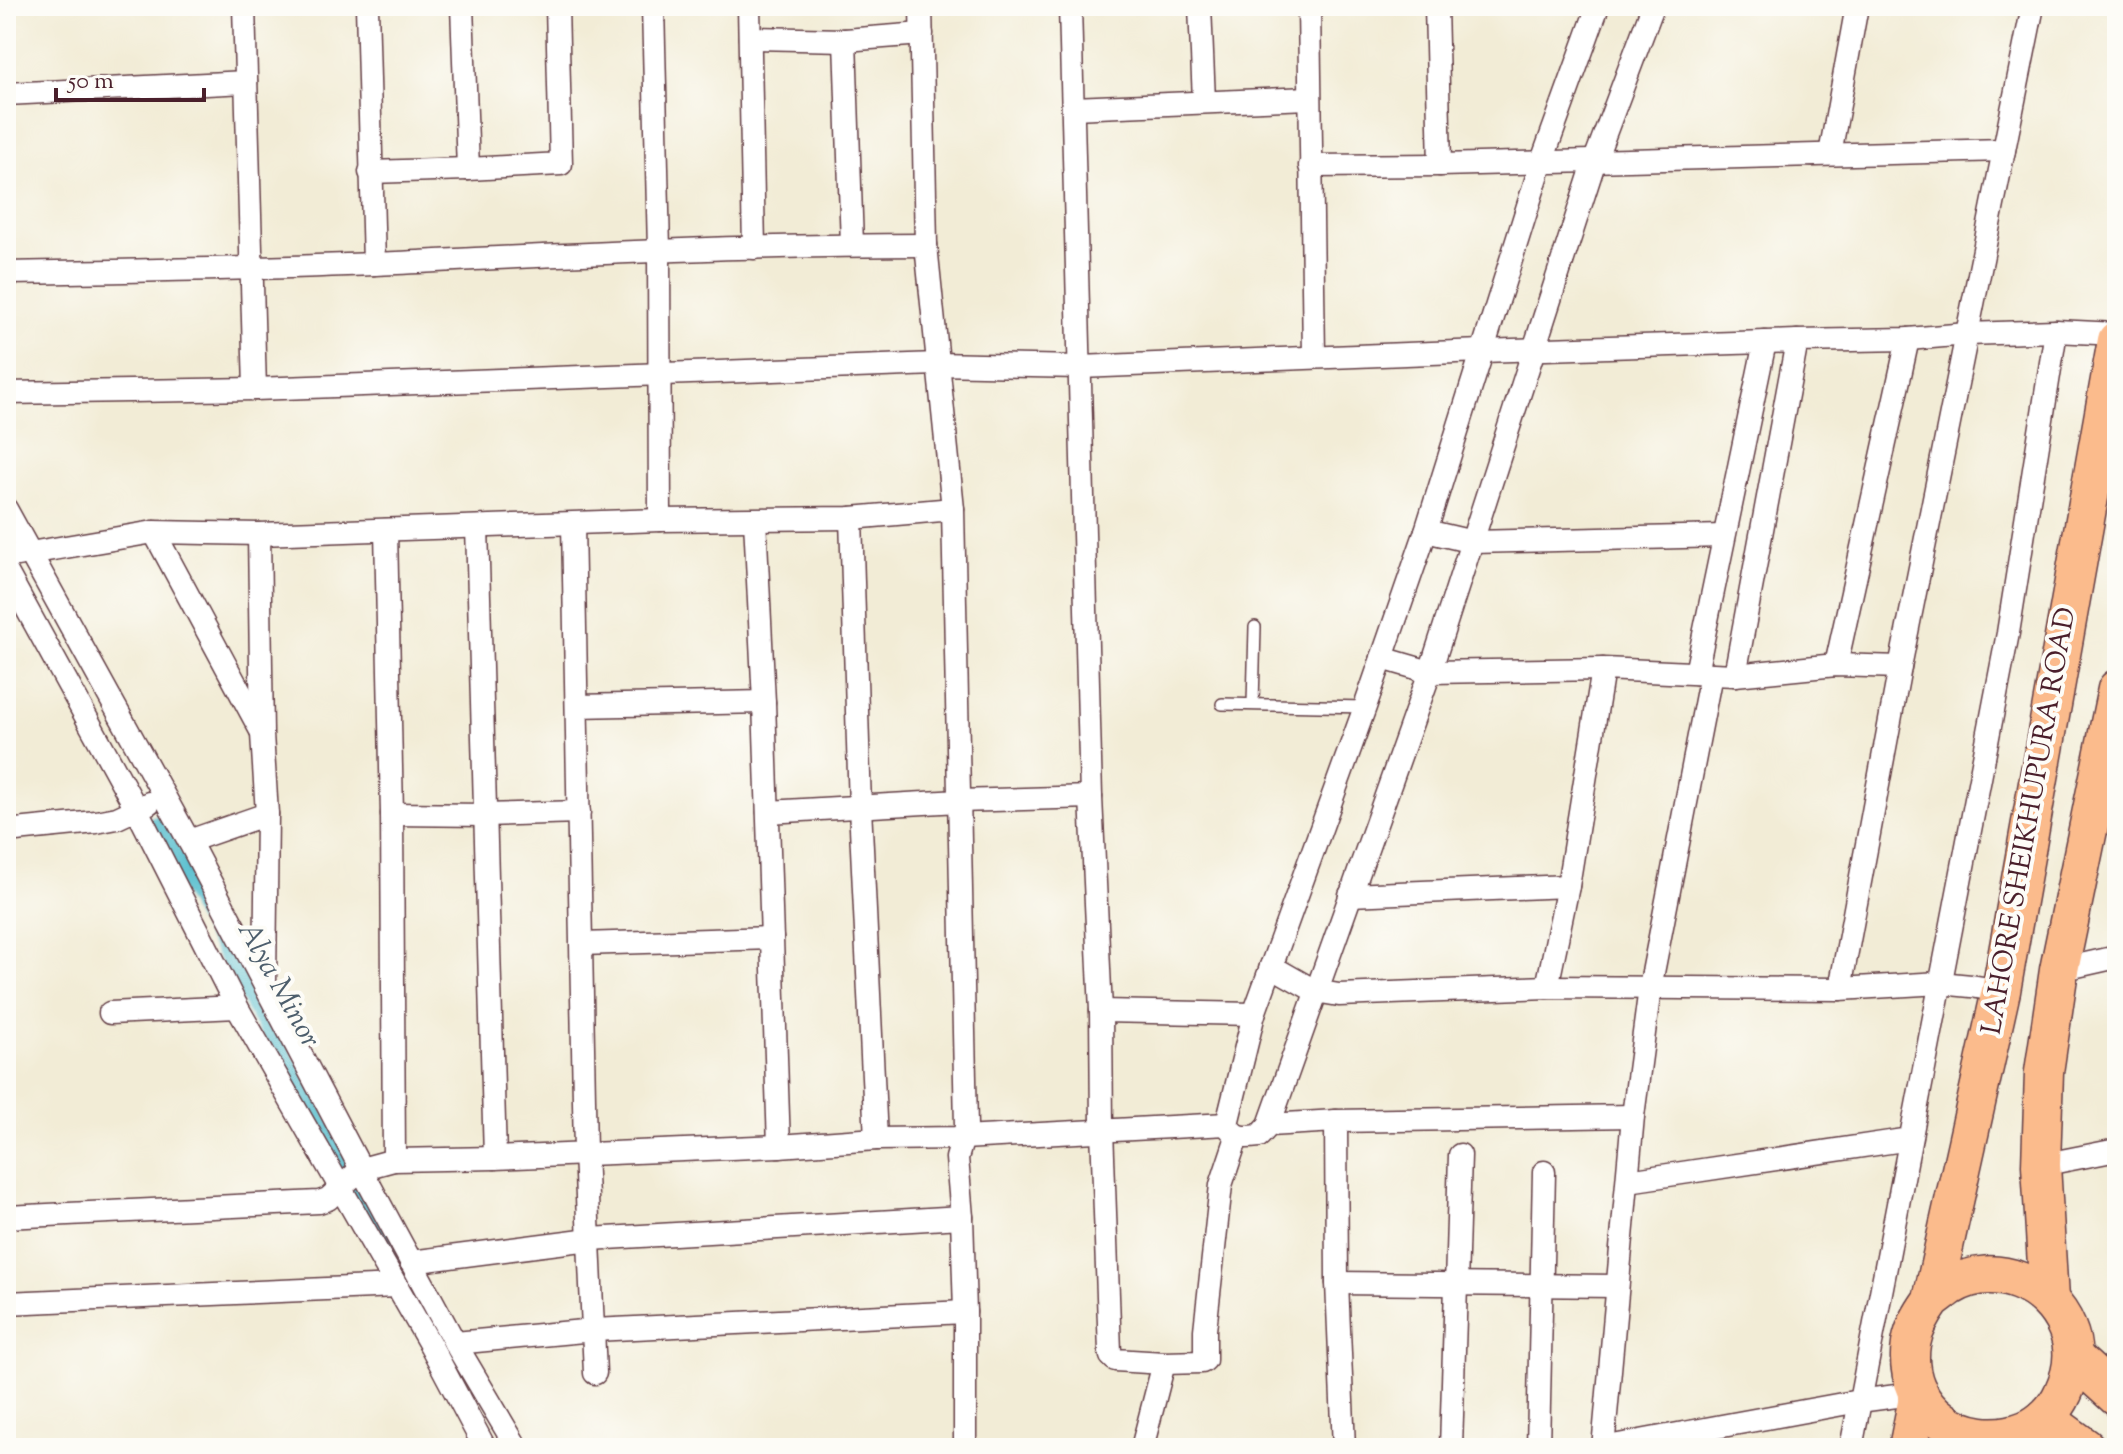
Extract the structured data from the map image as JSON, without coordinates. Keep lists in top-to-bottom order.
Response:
{
  "streets": {
    "highway": ["LAHORE SHEIKHUPURA ROAD"]
  },
  "water": ["Alya Minor"],
  "scale_bar": "50 m"
}
